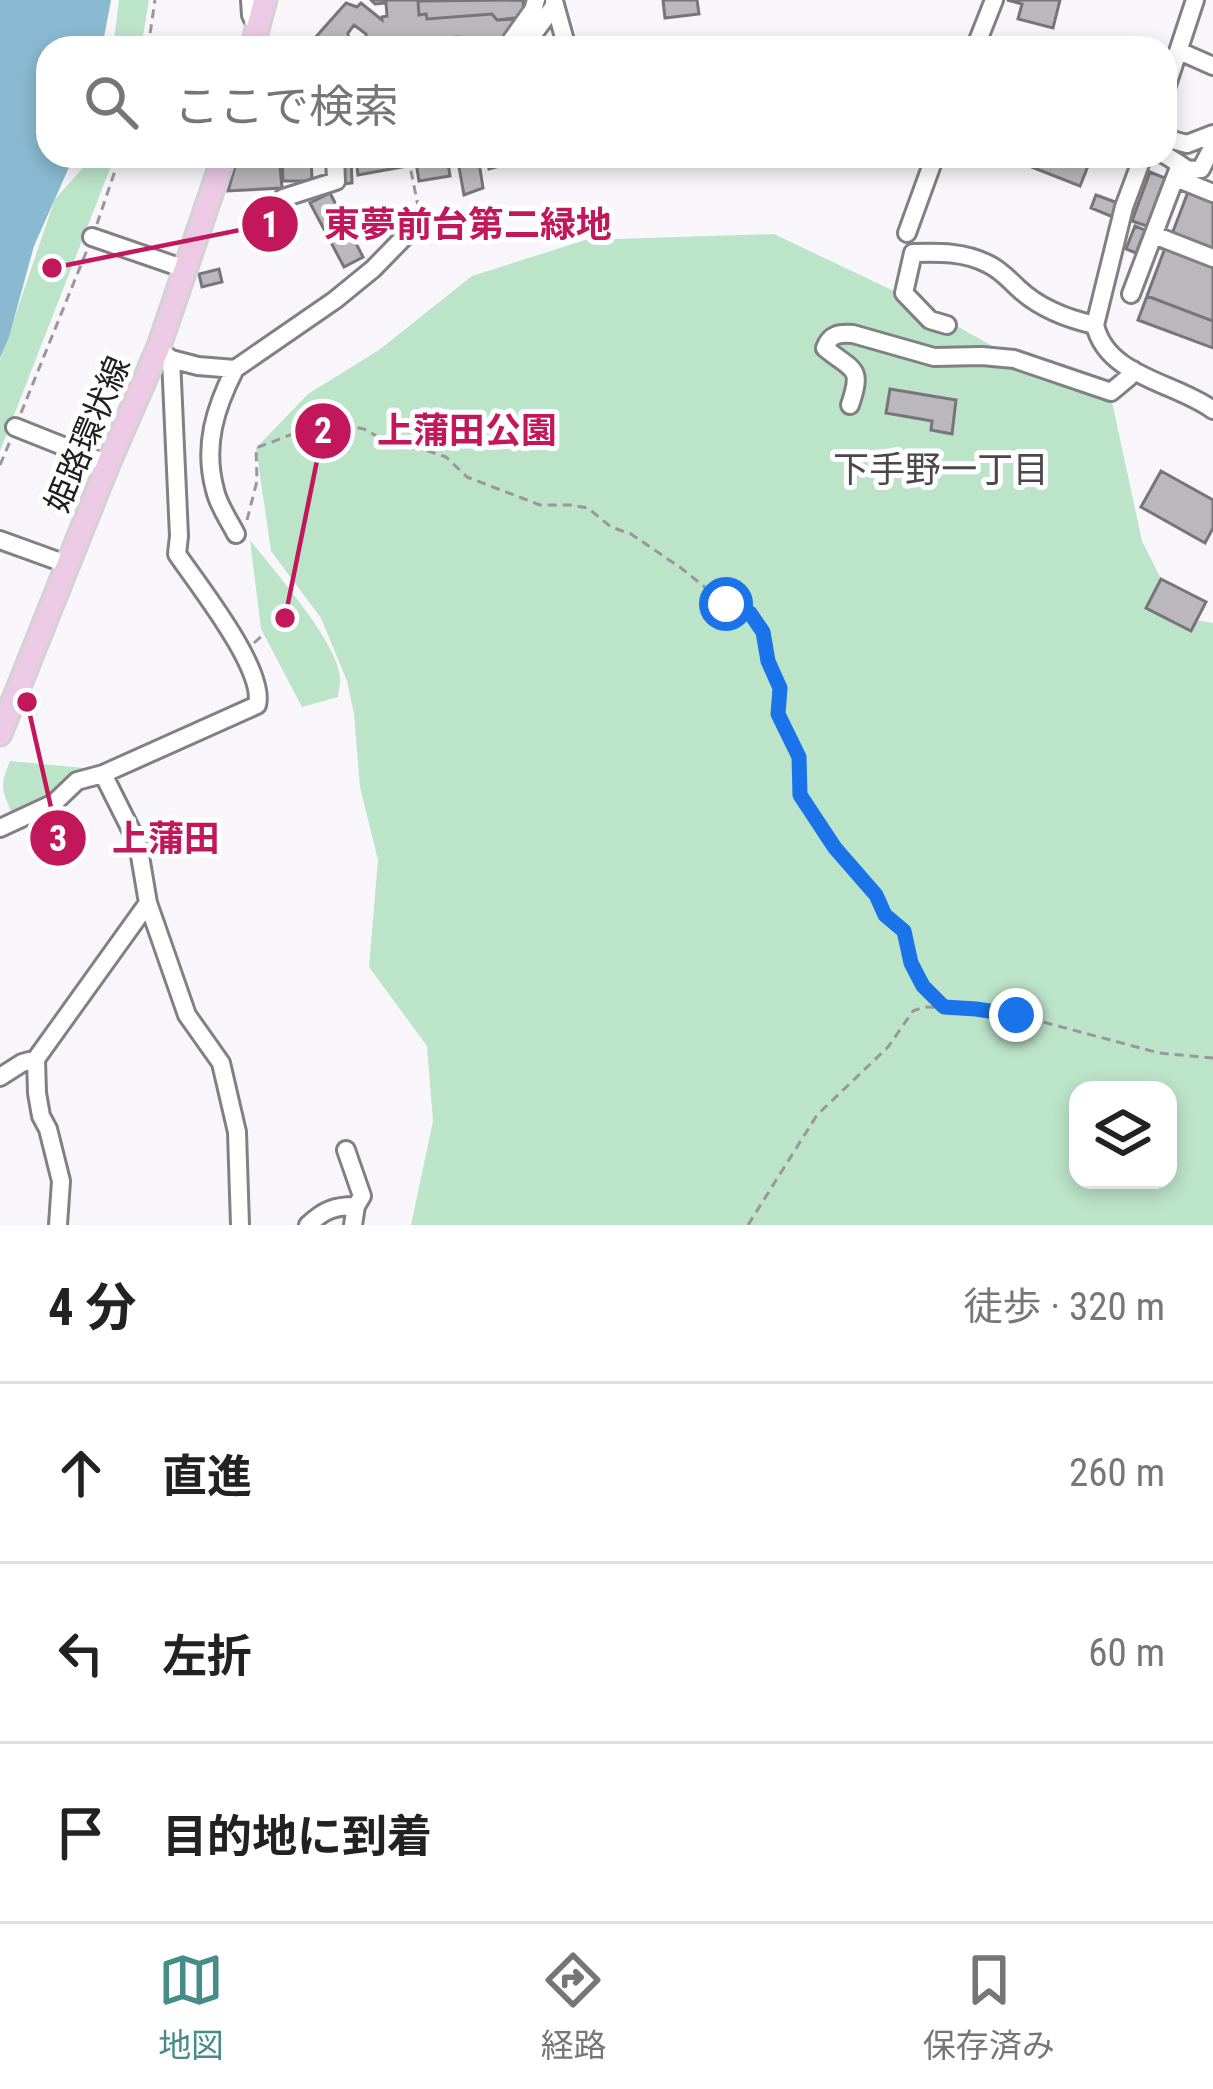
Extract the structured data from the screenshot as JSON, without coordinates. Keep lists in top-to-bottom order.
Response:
{
  "streets": {
    "main road": ["姫路環状線"]
  },
  "districts": ["下手野一丁目"],
  "places": ["東夢前台第二緑地", "上蒲田公園", "上蒲田"],
  "page": {
    "search": "ここで検索",
    "heading": ["4 分", "徒歩 · 320 m"],
    "list": [
      ["直進", "260 m"],
      ["左折", "60 m"],
      "目的地に到着"
    ],
    "nav": ["地図", "経路", "保存済み"]
  }
}
